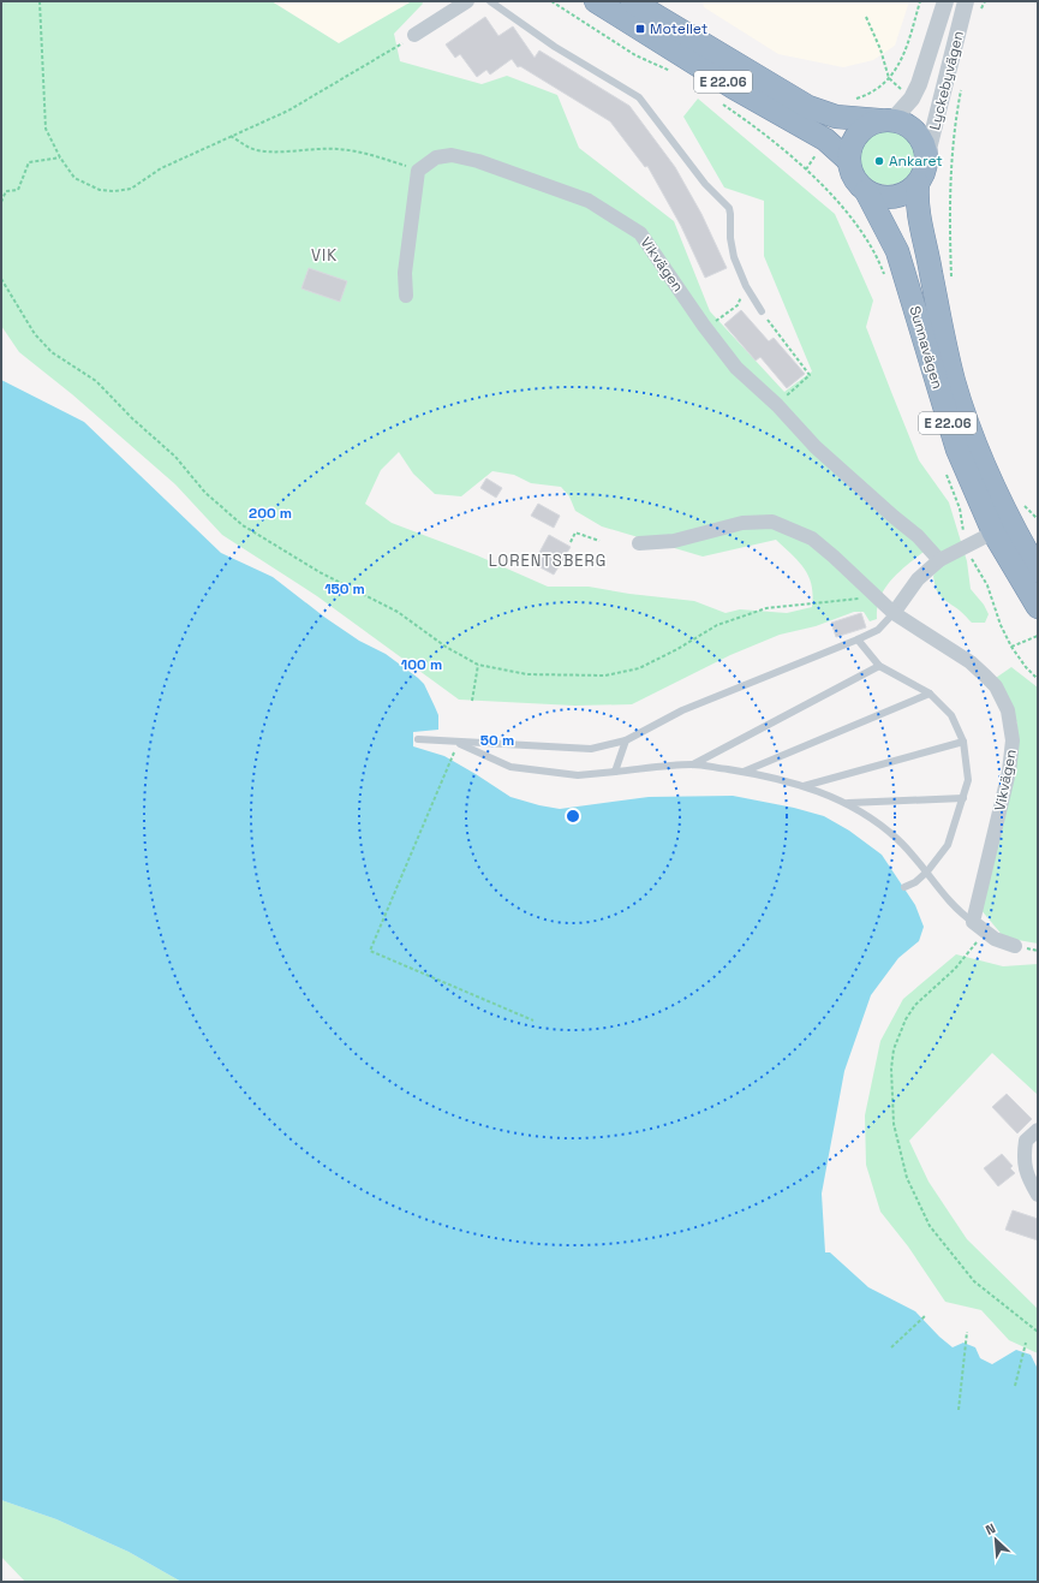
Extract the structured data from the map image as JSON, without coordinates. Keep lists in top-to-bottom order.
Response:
{
  "streets": {
    "highway": ["E 22.06", "Sunnavägen"],
    "street": ["Lyckebyvägen", "Vikvägen"]
  },
  "crossings": [
    ["Lyckebyvägen", "E 22.06"],
    ["Lyckebyvägen", "Sunnavägen"],
    ["E 22.06", "Sunnavägen"]
  ],
  "districts": ["VIK", "LORENTSBERG"],
  "places": {
    "transit": ["Motellet"],
    "other": ["Ankaret"]
  },
  "north": "top left",
  "rings": [
    "200 m",
    "150 m",
    "100 m",
    "50 m"
  ]
}
